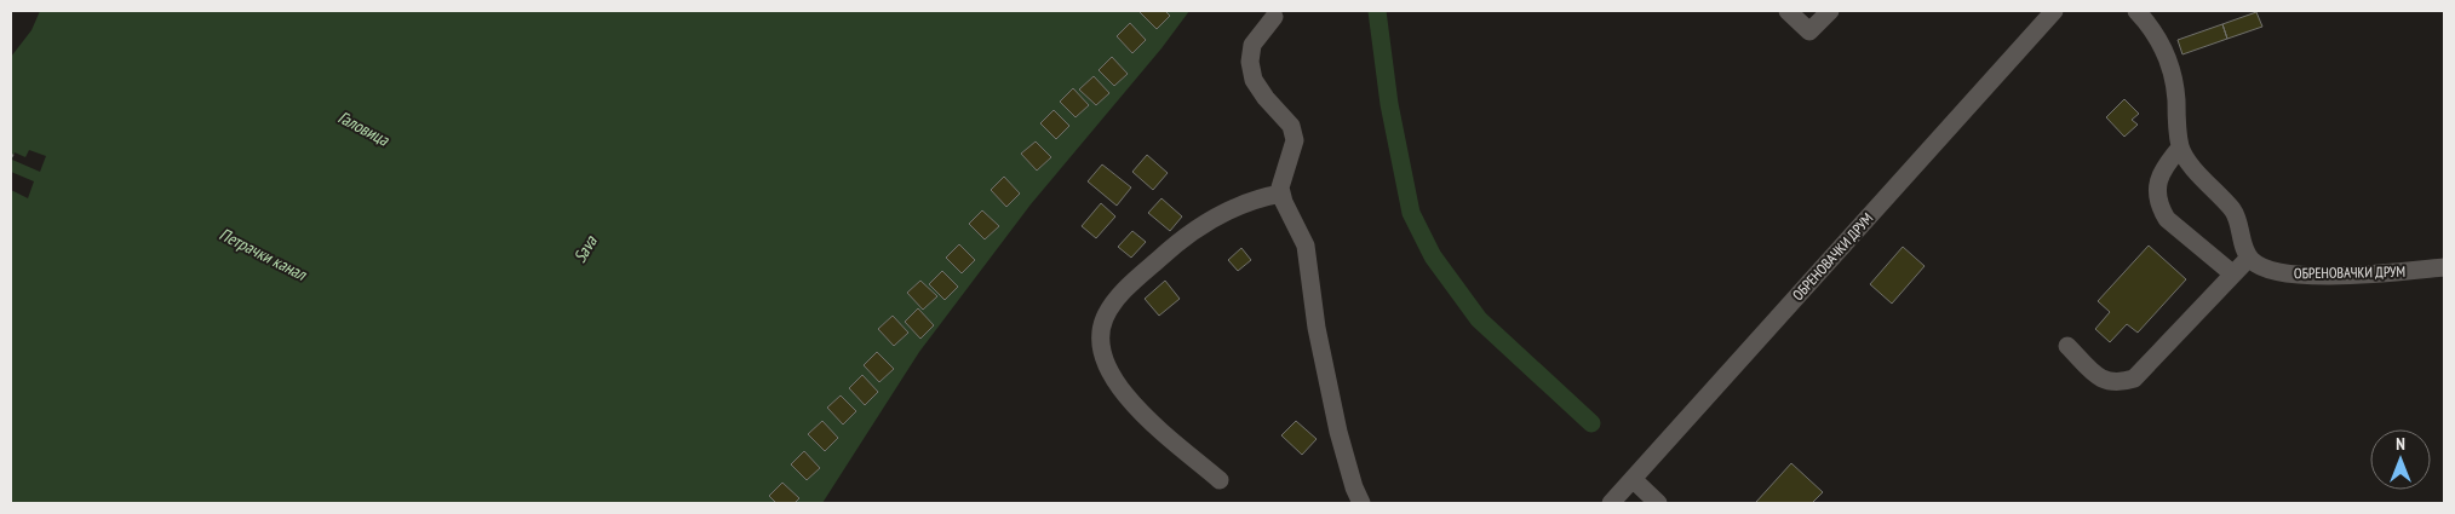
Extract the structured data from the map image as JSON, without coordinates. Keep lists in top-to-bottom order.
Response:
{
  "streets": {
    "street": ["ОБРЕНОВАЧКИ ДРУМ"]
  },
  "water": ["Галовица", "Sava", "Петрачки канал"],
  "north": "top"
}
